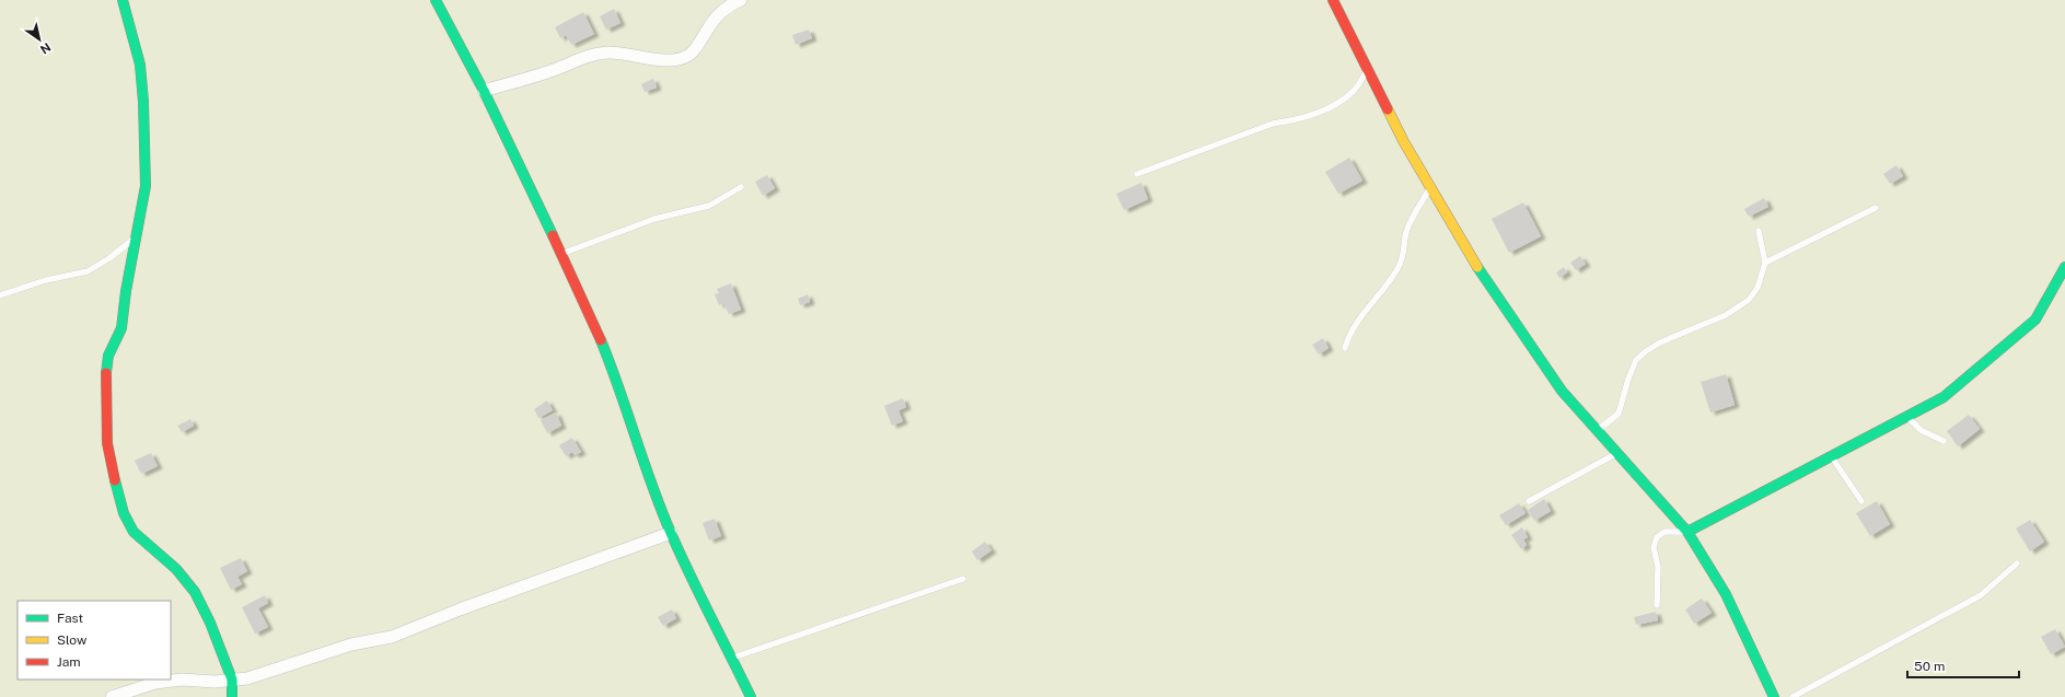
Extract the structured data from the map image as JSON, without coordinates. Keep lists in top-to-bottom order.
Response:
{
  "legend": ["Fast", "Slow", "Jam"],
  "scale_bar": "50 m",
  "north": "bottom right"
}
